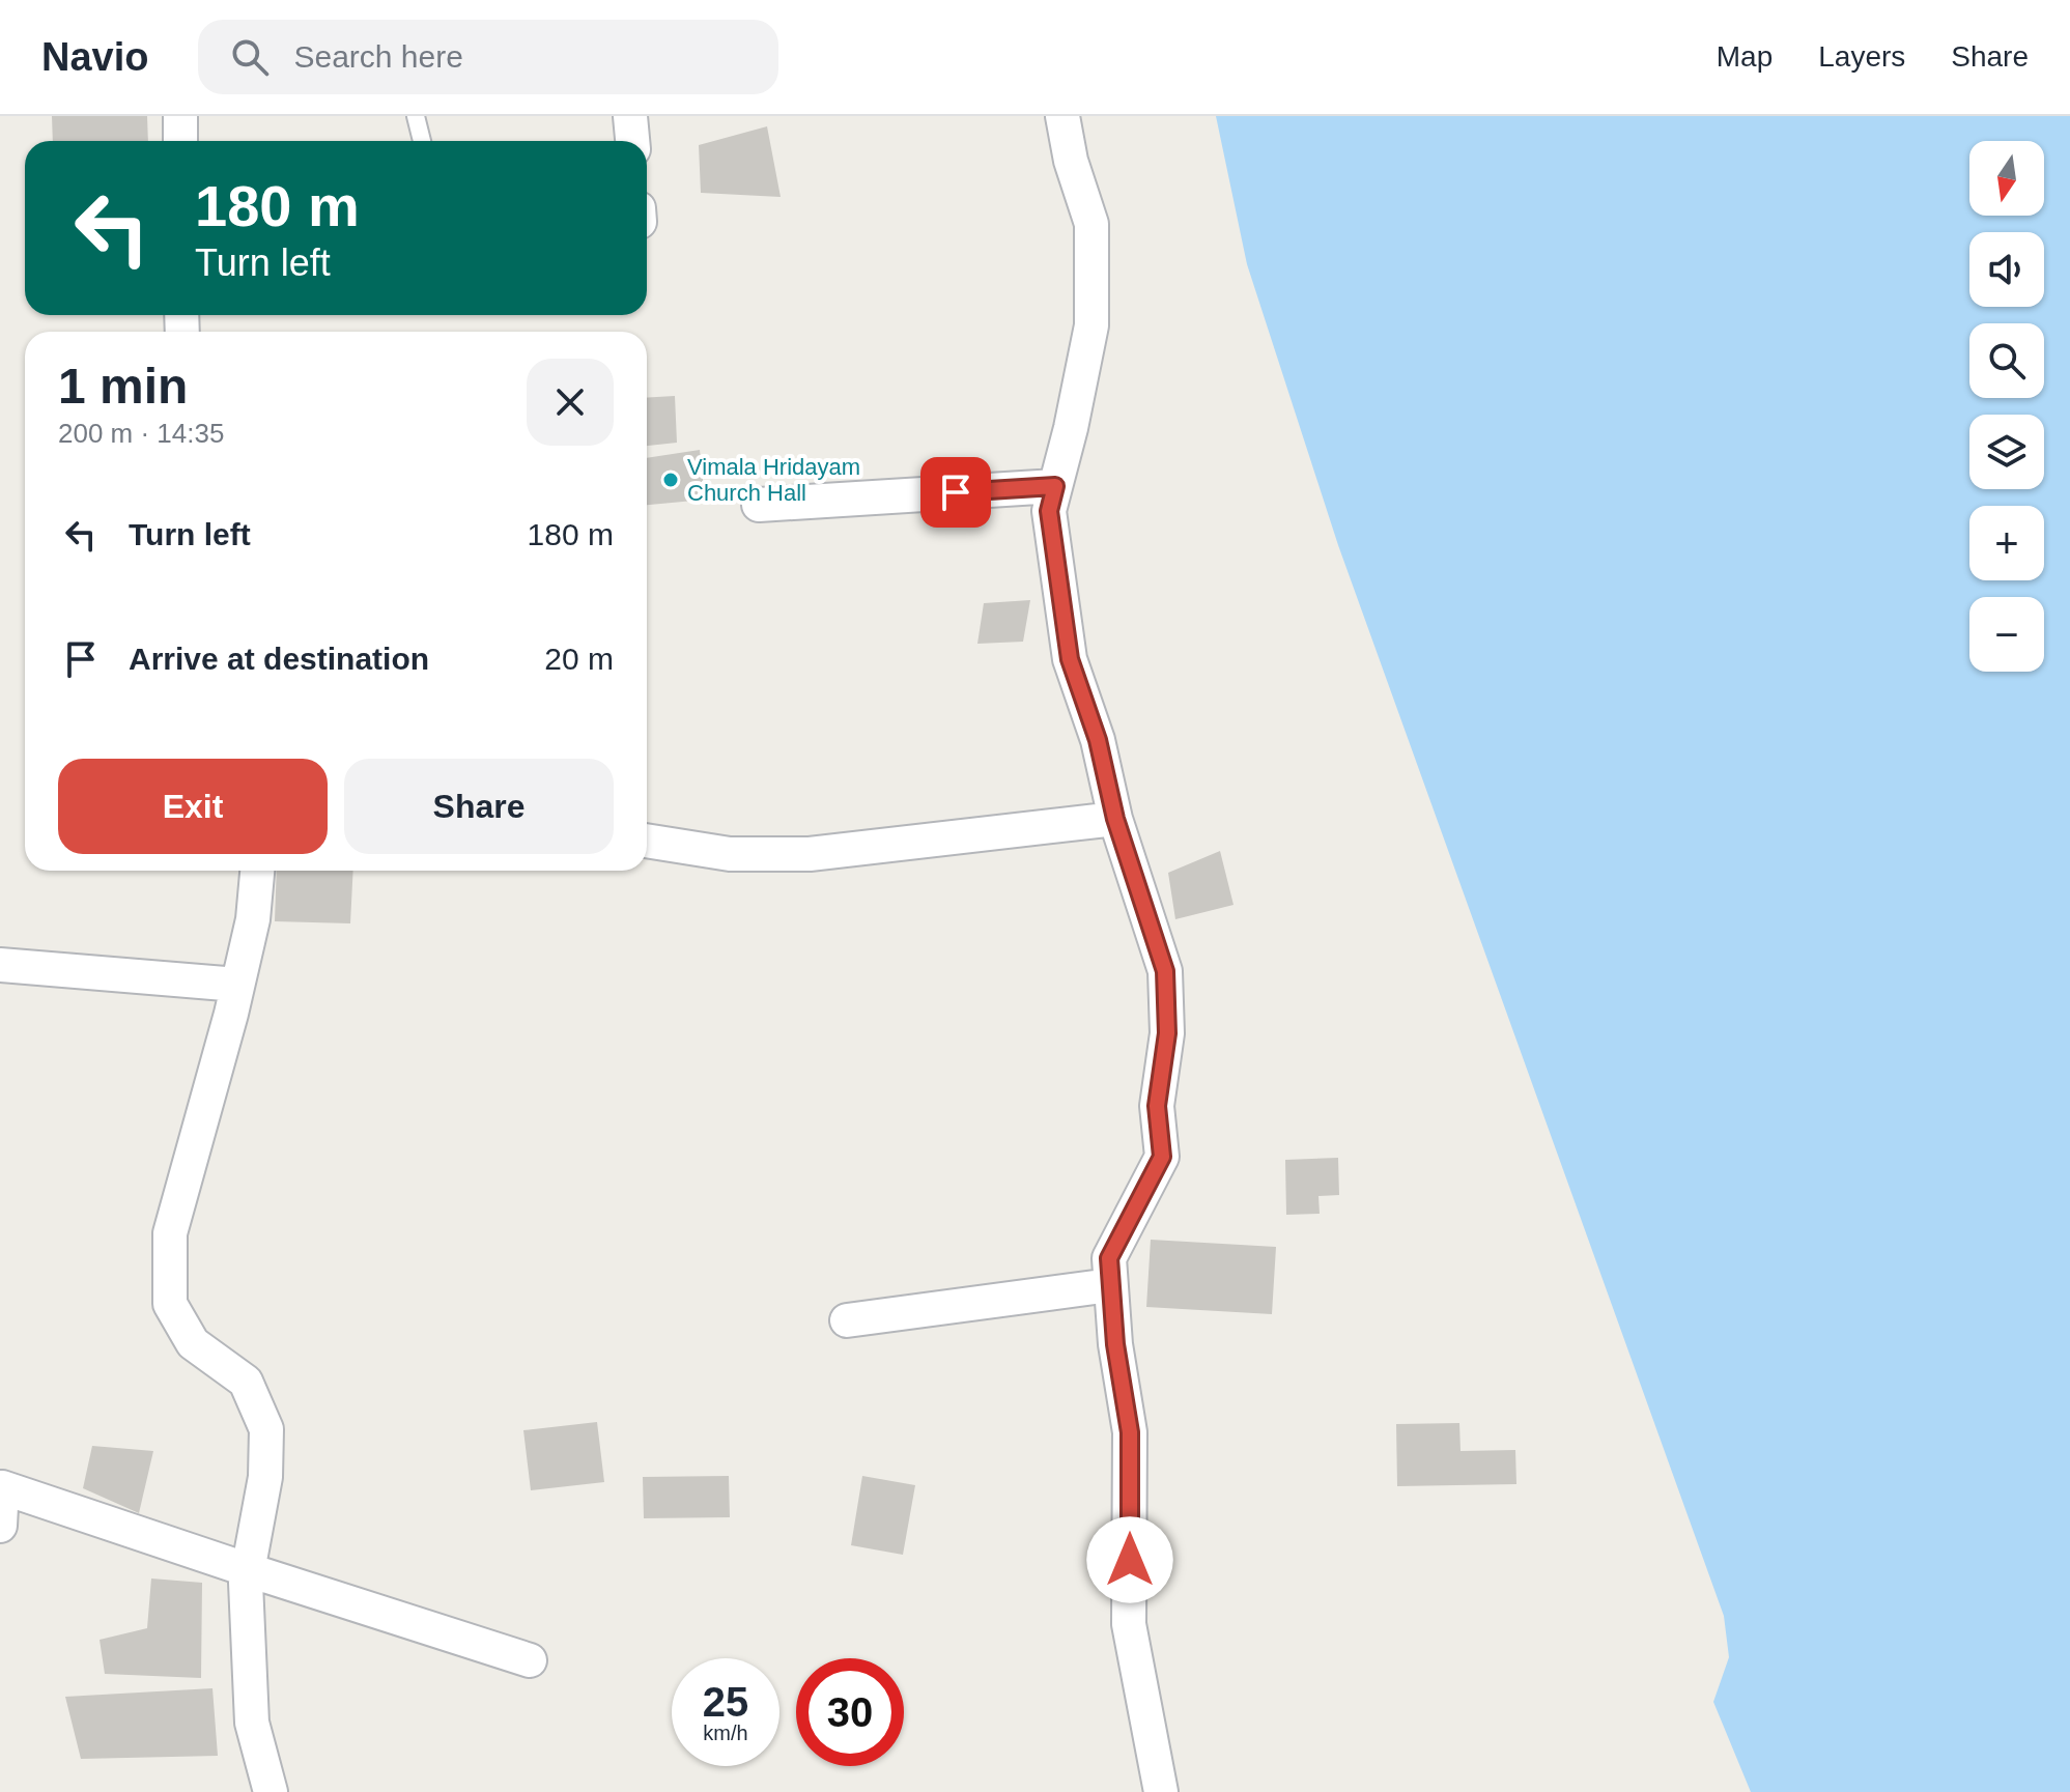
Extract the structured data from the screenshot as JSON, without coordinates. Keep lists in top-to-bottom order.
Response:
{
  "places": ["Vimala Hridayam Church Hall"],
  "north": "bottom",
  "page": {
    "header": "Navio",
    "search": "Search here",
    "nav": ["Map", "Layers", "Share"],
    "map_buttons": ["+", "−"],
    "turn": ["180 m", "Turn left"],
    "heading": ["1 min", "200 m · 14:35"],
    "list": [
      {
        "name": "Turn left",
        "value": "180 m"
      },
      {
        "name": "Arrive at destination",
        "value": "20 m"
      }
    ],
    "buttons": ["Exit", "Share"],
    "speed": "25 km/h",
    "limit": "30"
  }
}
